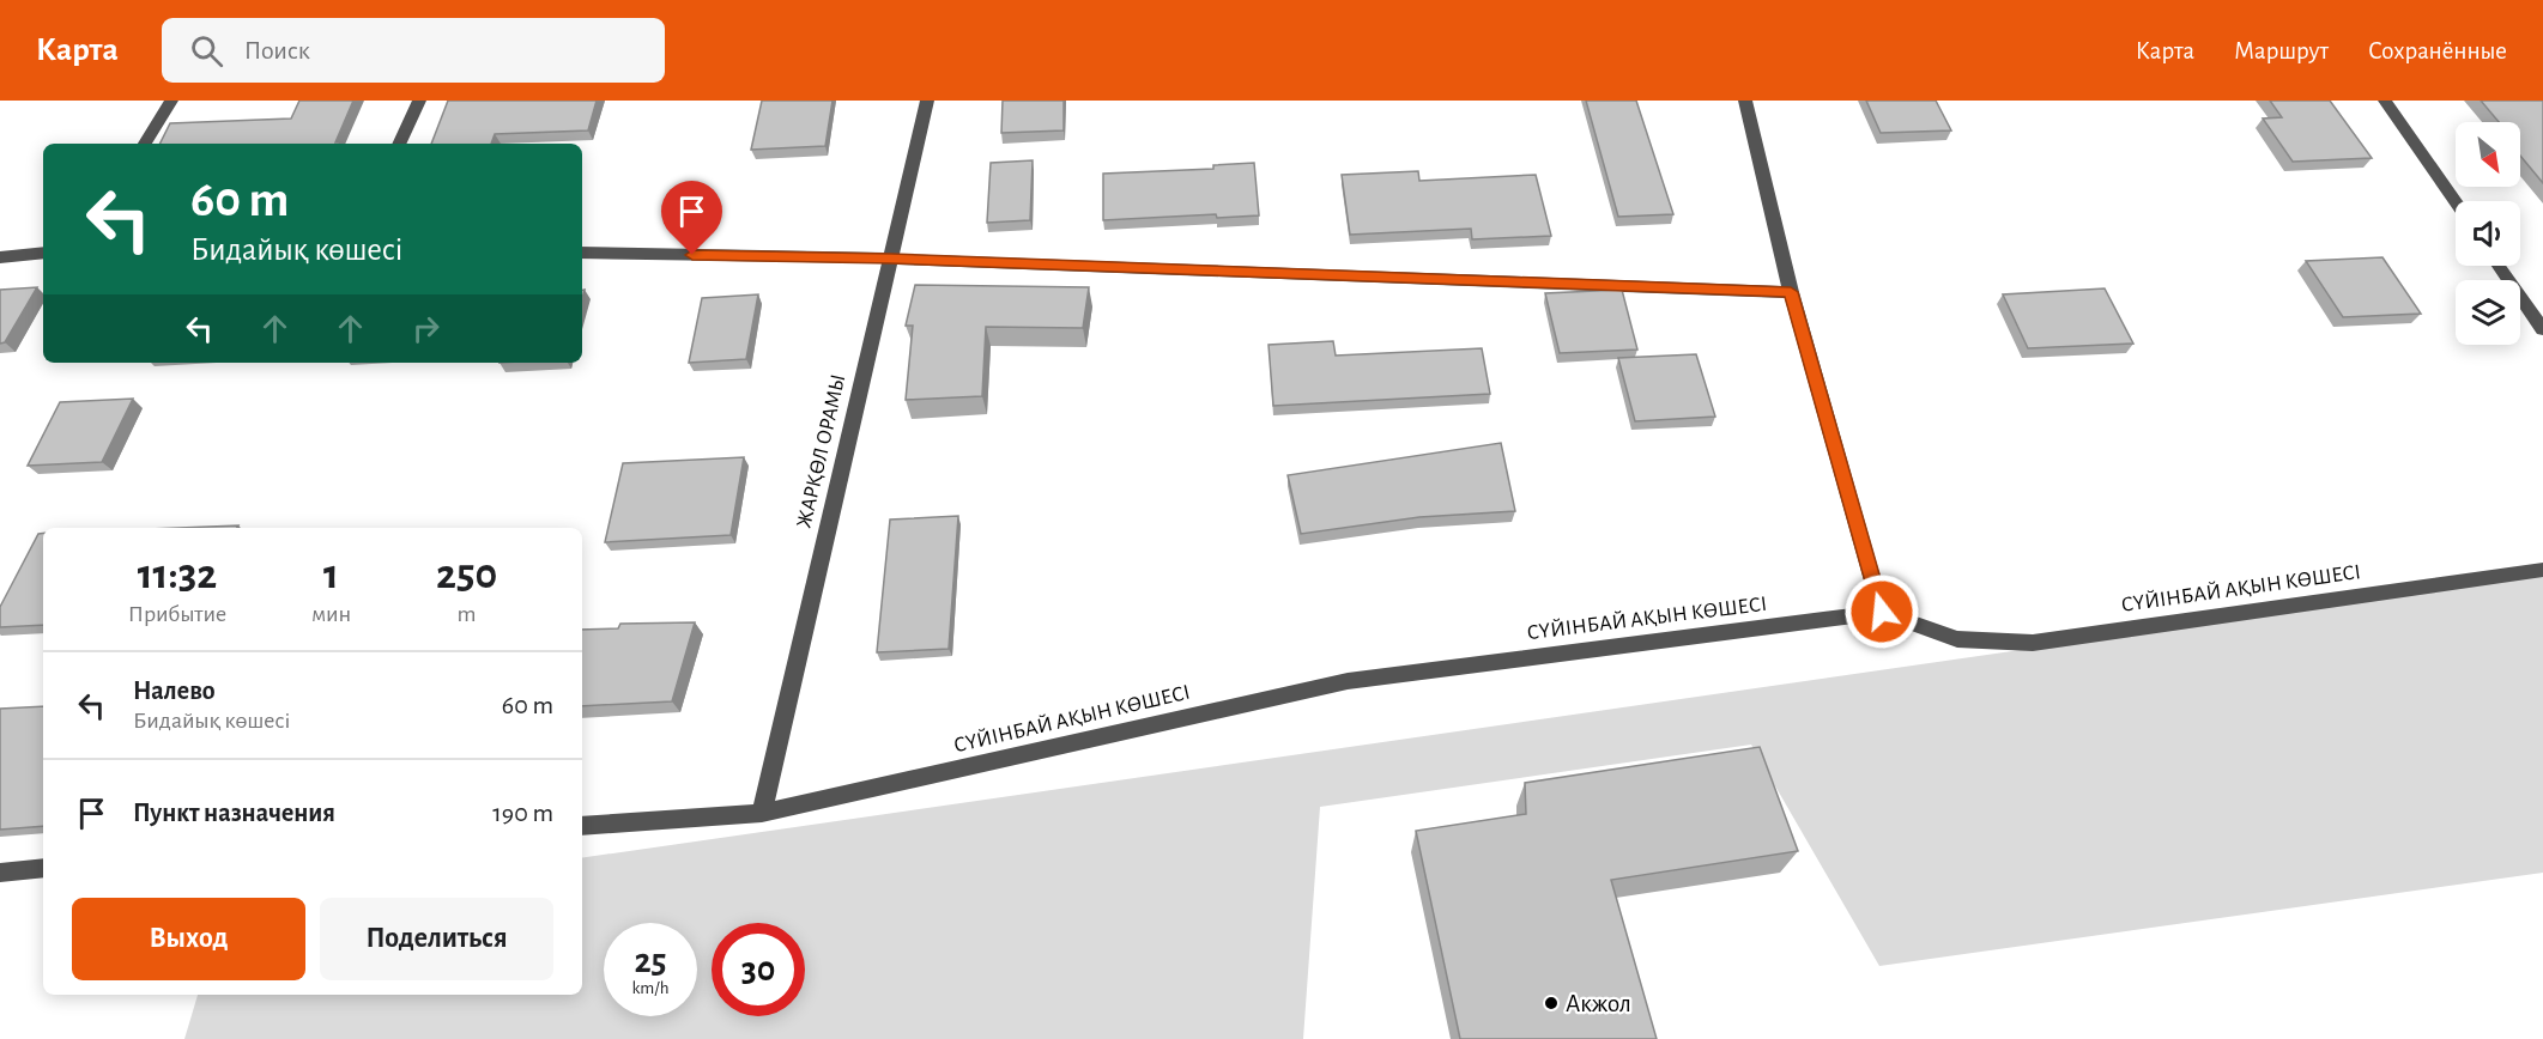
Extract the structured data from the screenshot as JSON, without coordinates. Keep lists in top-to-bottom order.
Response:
{
  "streets": {
    "street": ["ЖАРҚӨЛ ОРАМЫ", "СҮЙІНБАЙ АҚЫН КӨШЕСІ"]
  },
  "crossings": [
    ["ЖАРҚӨЛ ОРАМЫ", "СҮЙІНБАЙ АҚЫН КӨШЕСІ"]
  ],
  "places": ["Акжол"],
  "north": "bottom right",
  "page": {
    "header": "Карта",
    "search": "Поиск",
    "nav": ["Карта", "Маршрут", "Сохранённые"],
    "turn": ["60 m", "Бидайық көшесі"],
    "eta": [
      "11:32",
      "Прибытие",
      "1",
      "мин",
      "250",
      "m"
    ],
    "list": [
      {
        "name": "Налево",
        "note": "Бидайық көшесі",
        "value": "60 m"
      },
      {
        "name": "Пункт назначения",
        "value": "190 m"
      }
    ],
    "buttons": ["Выход", "Поделиться"],
    "speed": "25 km/h",
    "limit": "30"
  }
}
